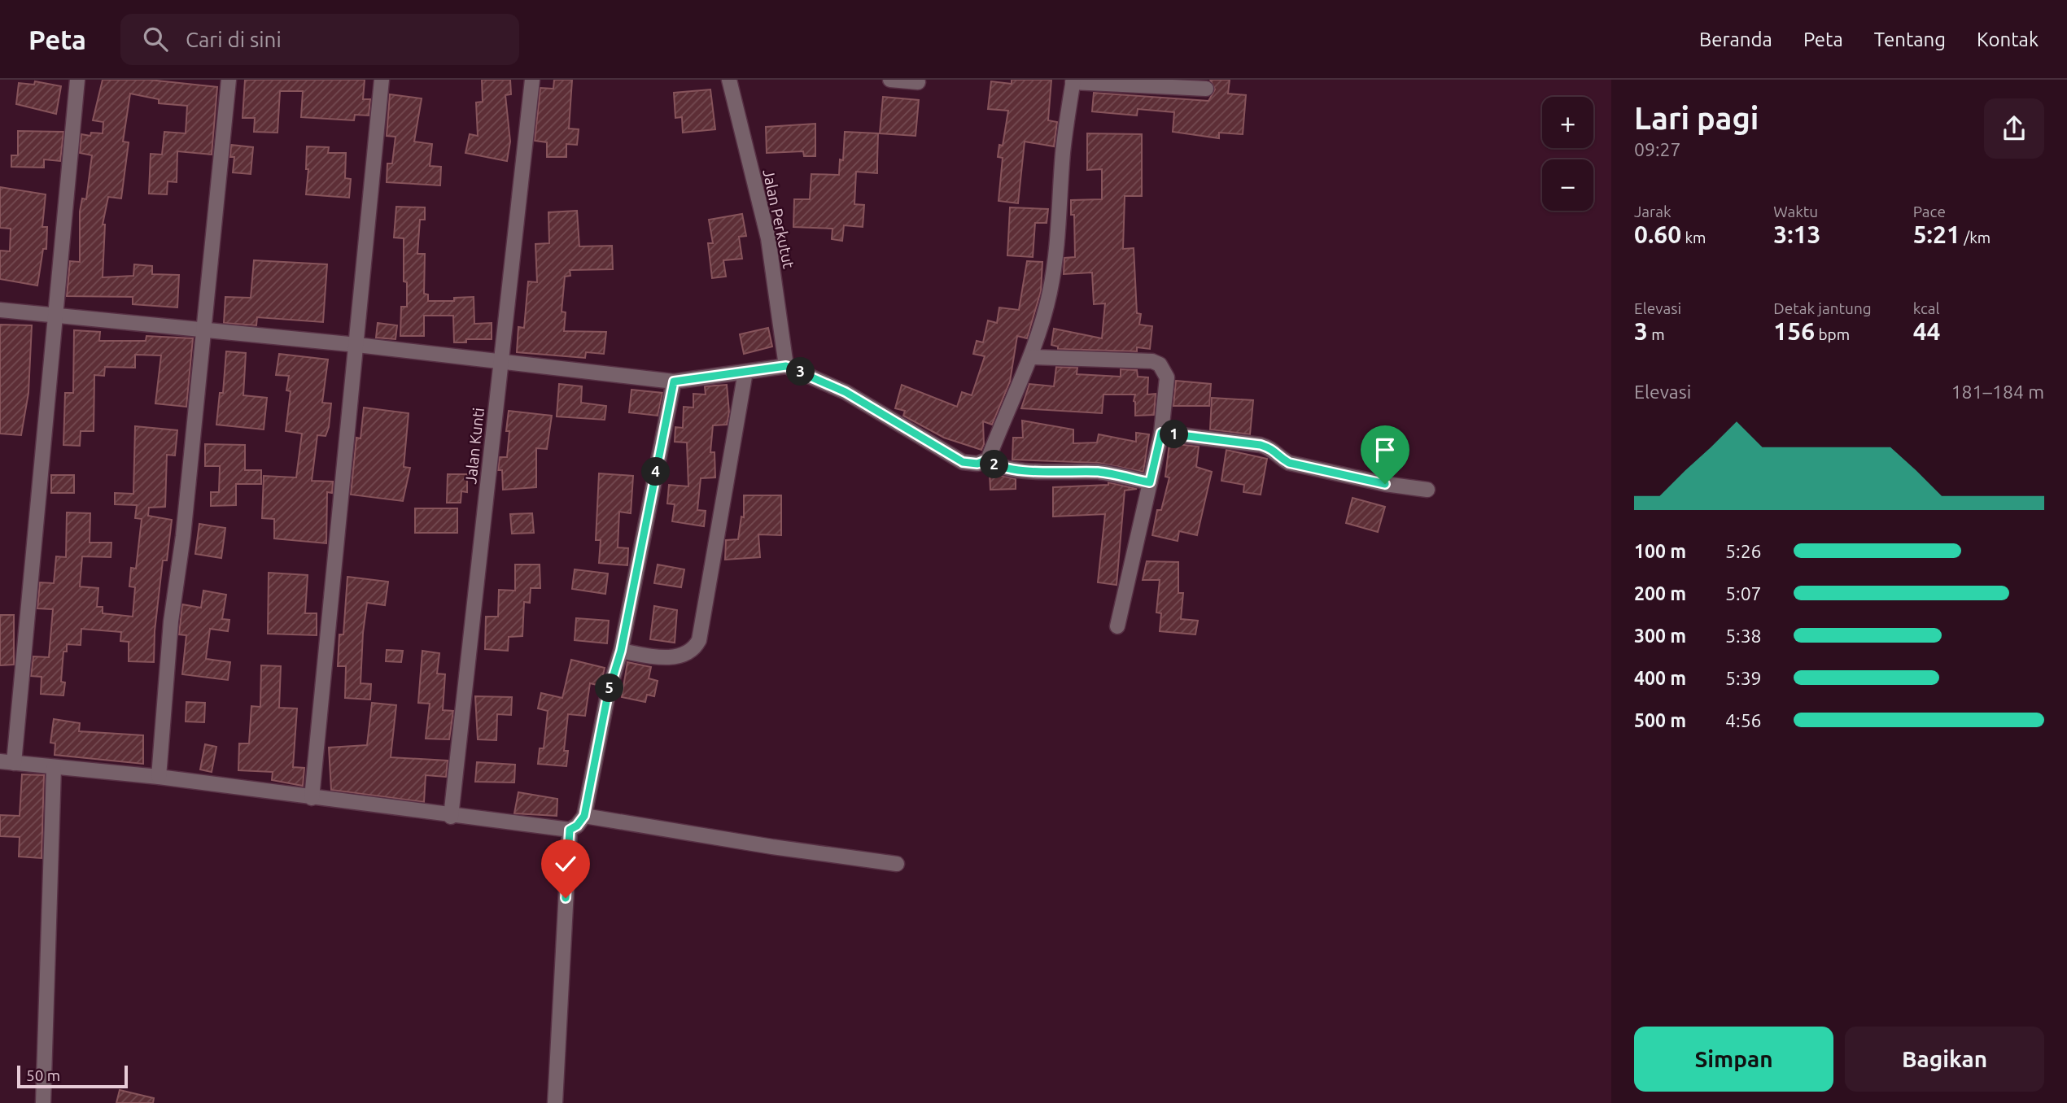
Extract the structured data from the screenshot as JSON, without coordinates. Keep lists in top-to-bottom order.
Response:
{
  "streets": {
    "street": ["Jalan Perkutut", "Jalan Kunti"]
  },
  "scale_bar": "50 m",
  "page": {
    "header": "Peta",
    "search": "Cari di sini",
    "nav": [
      "Beranda",
      "Peta",
      "Tentang",
      "Kontak"
    ],
    "heading": ["Lari pagi", "09:27"],
    "map_buttons": ["+", "−"],
    "stats": [
      ["Jarak", "0.60 km"],
      ["Waktu", "3:13"],
      ["Pace", "5:21 /km"],
      ["Elevasi", "3 m"],
      ["Detak jantung", "156 bpm"],
      ["kcal", "44"]
    ],
    "pins": [
      "3",
      "1",
      "2",
      "4",
      "5"
    ],
    "chart": ["Elevasi", "181–184 m"],
    "list": [
      {
        "name": "100 m",
        "note": "5:26"
      },
      {
        "name": "200 m",
        "note": "5:07"
      },
      {
        "name": "300 m",
        "note": "5:38"
      },
      {
        "name": "400 m",
        "note": "5:39"
      },
      {
        "name": "500 m",
        "note": "4:56"
      }
    ],
    "buttons": ["Simpan", "Bagikan"],
    "scale": "50 m"
  }
}
